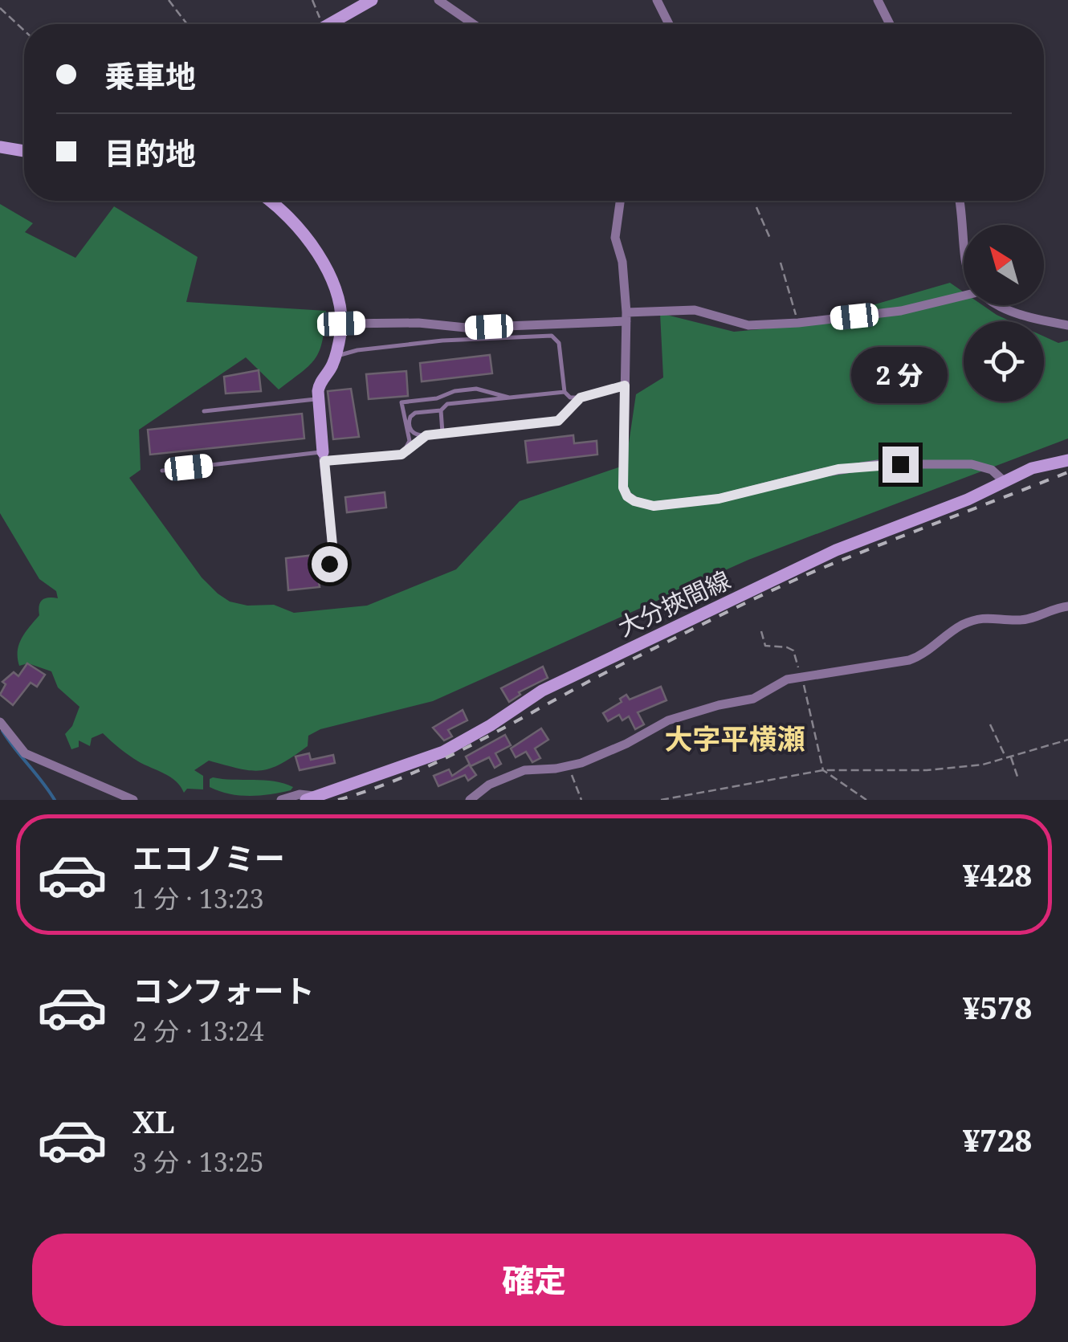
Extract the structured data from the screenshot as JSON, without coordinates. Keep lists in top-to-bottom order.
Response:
{
  "streets": {
    "main road": ["大分挾間線"]
  },
  "districts": ["大字平横瀬"],
  "north": "top left",
  "page": {
    "banner": ["乗車地", "目的地"],
    "bubble": "2 分",
    "list": [
      {
        "name": "エコノミー",
        "note": "1 分 · 13:23",
        "value": "¥428"
      },
      {
        "name": "コンフォート",
        "note": "2 分 · 13:24",
        "value": "¥578"
      },
      {
        "name": "XL",
        "note": "3 分 · 13:25",
        "value": "¥728"
      }
    ],
    "buttons": "確定"
  }
}
